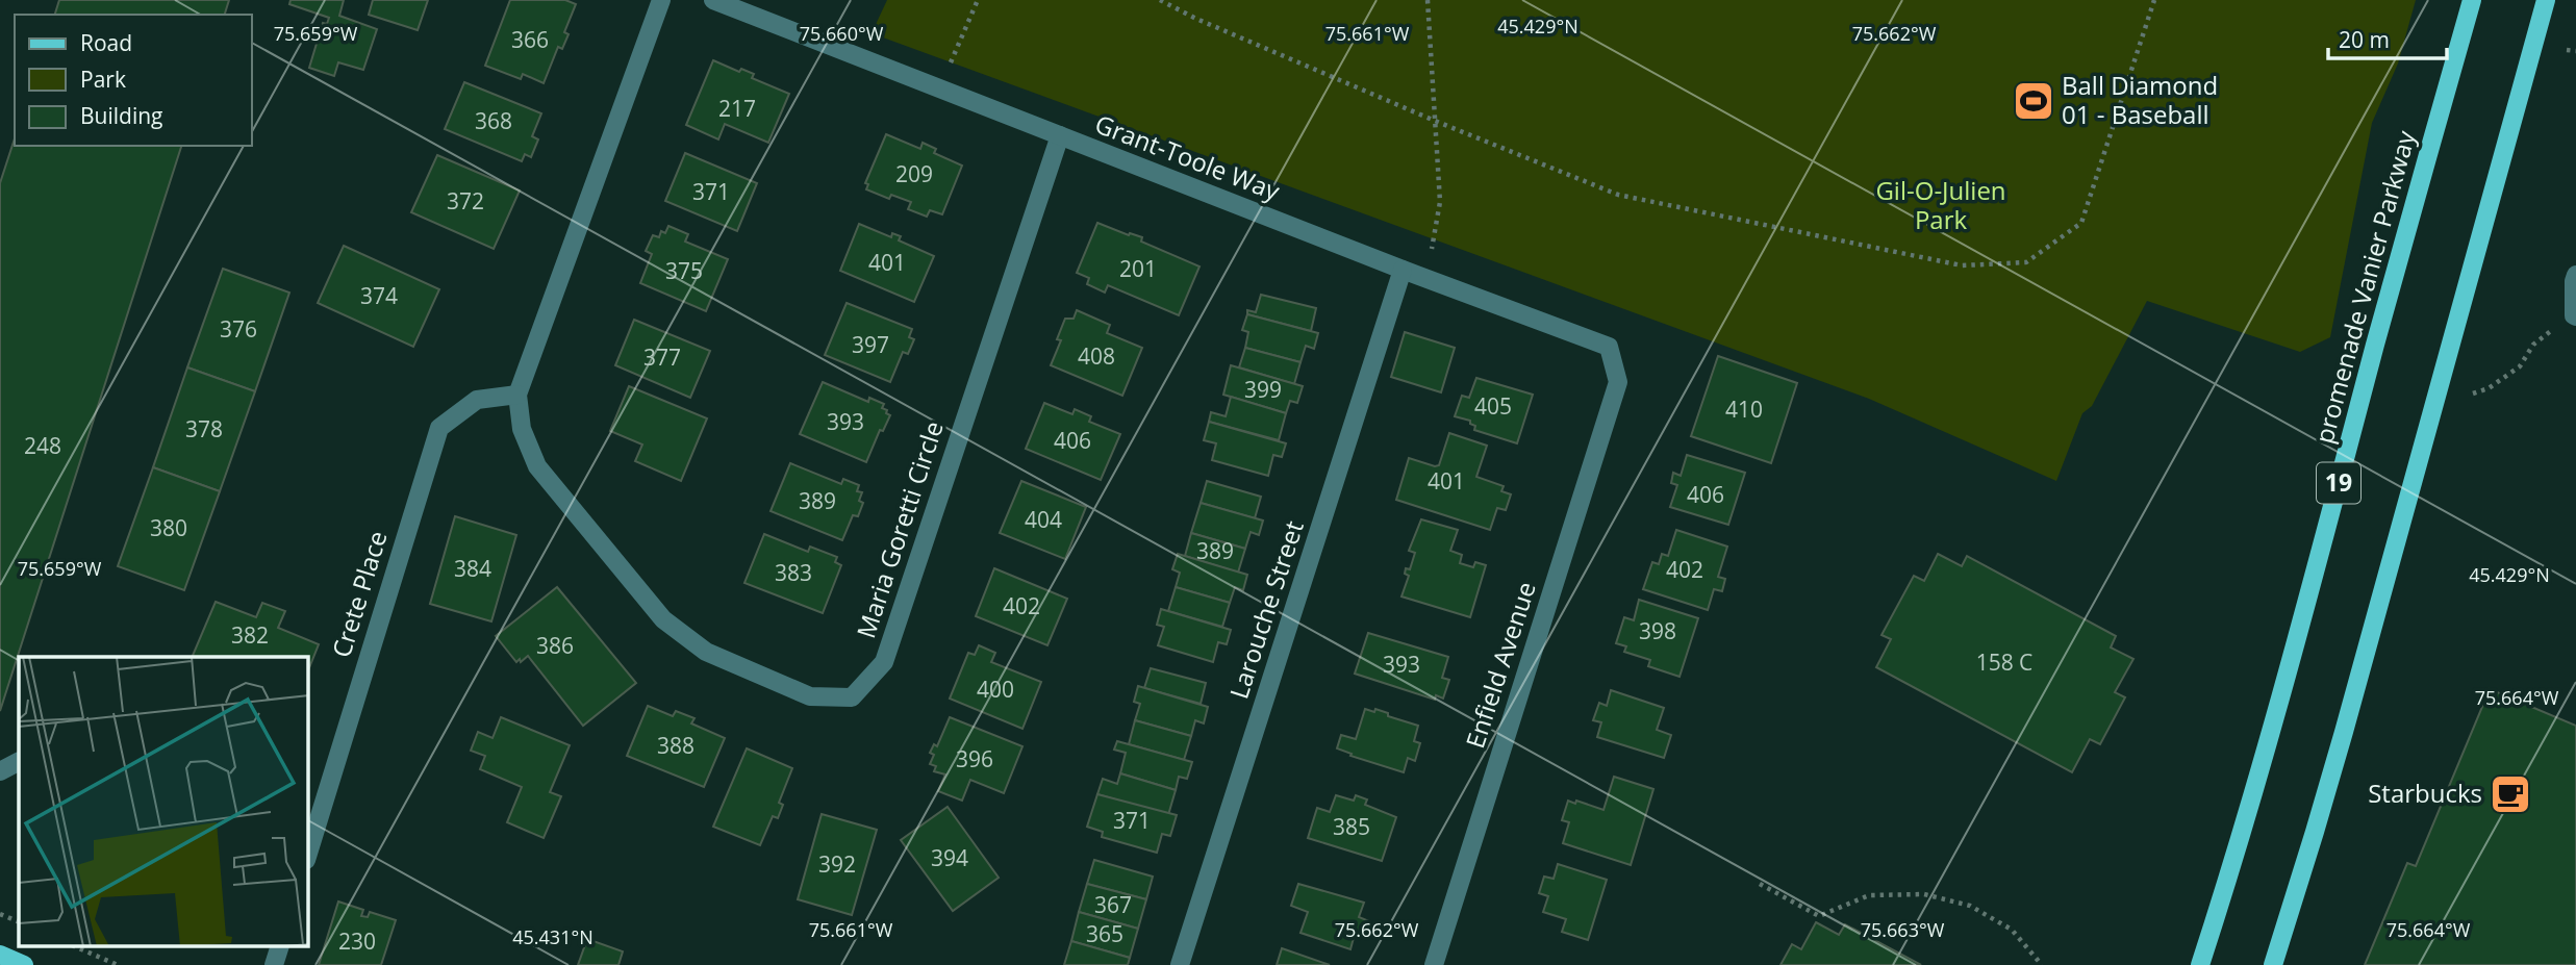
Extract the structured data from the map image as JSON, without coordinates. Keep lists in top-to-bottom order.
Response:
{
  "streets": {
    "main road": ["promenade Vanier Parkway", "19"],
    "street": [
      "Grant-Toole Way",
      "Maria Goretti Circle",
      "Crete Place",
      "Larouche Street",
      "Enfield Avenue"
    ]
  },
  "crossings": [
    ["Grant-Toole Way", "Maria Goretti Circle"],
    ["Grant-Toole Way", "Larouche Street"],
    ["Grant-Toole Way", "Enfield Avenue"],
    ["Maria Goretti Circle", "Crete Place"]
  ],
  "parks": ["Gil-O-Julien Park"],
  "places": {
    "sports": ["Ball Diamond 01 - Baseball"],
    "cafe": ["Starbucks"]
  },
  "house_numbers": [
    "366",
    "217",
    "368",
    "209",
    "371",
    "372",
    "401",
    "201",
    "375",
    "374",
    "376",
    "397",
    "408",
    "377",
    "399",
    "405",
    "410",
    "393",
    "378",
    "406",
    "248",
    "401",
    "406",
    "389",
    "404",
    "380",
    "389",
    "384",
    "402",
    "383",
    "402",
    "398",
    "382",
    "386",
    "158 C",
    "393",
    "400",
    "388",
    "396",
    "371",
    "385",
    "394",
    "392",
    "367",
    "365",
    "230"
  ],
  "legend": ["Road", "Park", "Building"],
  "scale_bar": "20 m",
  "coordinates": [
    "45.429°N",
    "75.659°W",
    "75.660°W",
    "75.661°W",
    "75.662°W",
    "75.664°W",
    "75.663°W",
    "45.431°N"
  ]
}
